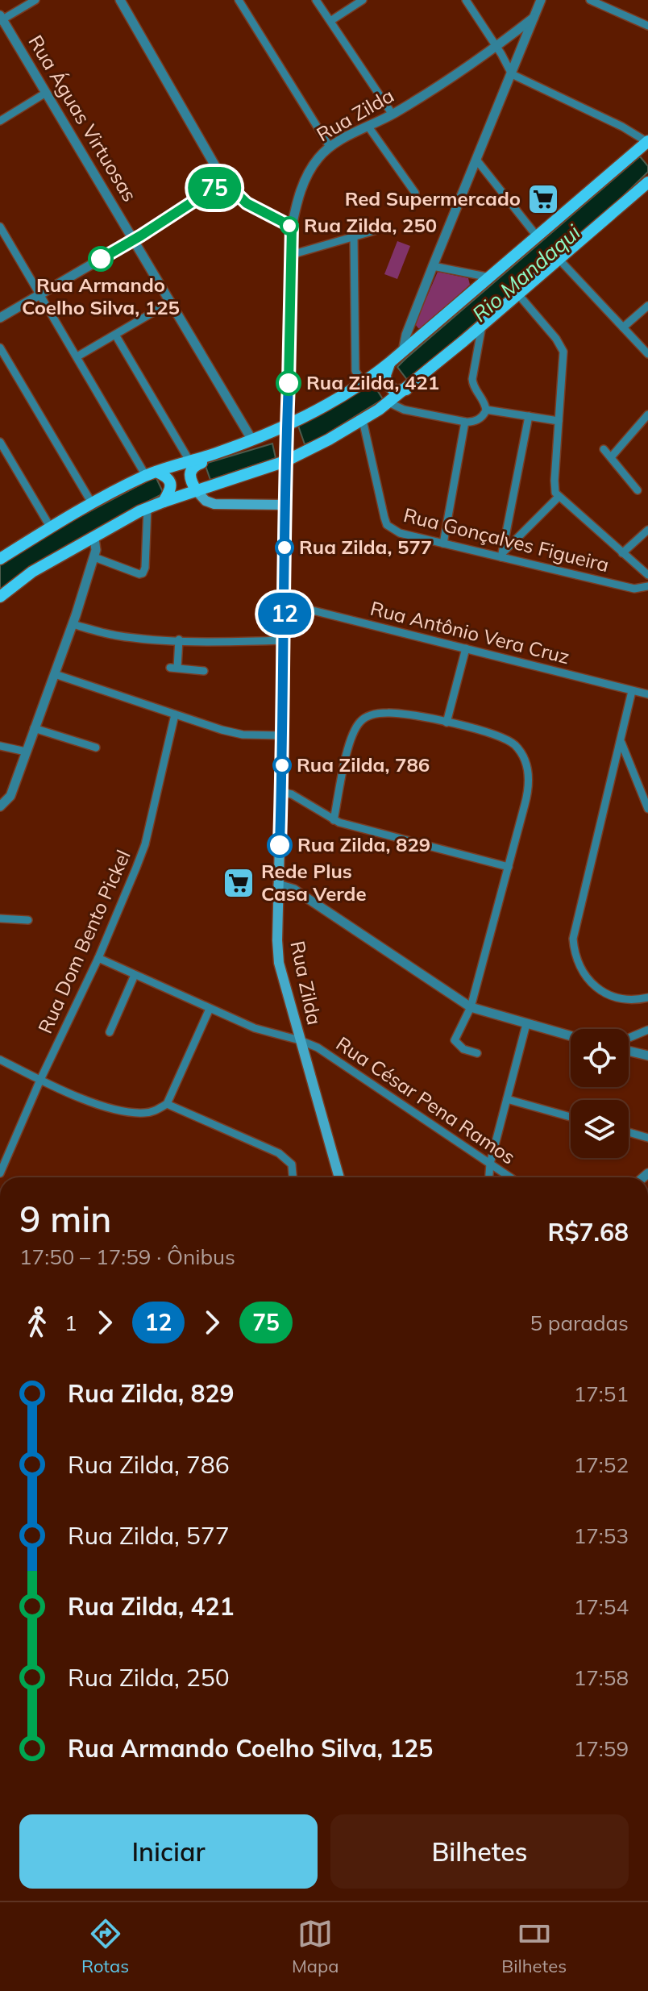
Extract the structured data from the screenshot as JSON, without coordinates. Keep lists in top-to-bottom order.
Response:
{
  "streets": {
    "main road": ["Rua Zilda"],
    "street": [
      "Rua Águas Virtuosas",
      "Rua Gonçalves Figueira",
      "Rua Antônio Vera Cruz",
      "Rua Dom Bento Pickel",
      "Rua César Pena Ramos"
    ]
  },
  "crossings": [
    ["Rua Zilda", "Rua Antônio Vera Cruz"],
    ["Rua Zilda", "Rua César Pena Ramos"],
    ["Rua Dom Bento Pickel", "Rua César Pena Ramos"]
  ],
  "water": ["Rio Mandaqui"],
  "places": {
    "supermarket": ["Red Supermercado", "Rede Plus Casa Verde"],
    "other": [
      "Rua Zilda, 250",
      "Rua Armando Coelho Silva, 125",
      "Rua Zilda, 421",
      "Rua Zilda, 577",
      "Rua Zilda, 786",
      "Rua Zilda, 829"
    ]
  },
  "lines": ["bus line 75", "bus line 12"],
  "page": {
    "on_map": ["12", "75"],
    "heading": ["9 min", "17:50 – 17:59 · Ônibus", "R$7.68"],
    "legs": [
      "1",
      "12",
      "75",
      "5 paradas"
    ],
    "list": [
      {
        "name": "Rua Zilda, 829",
        "value": "17:51"
      },
      {
        "name": "Rua Zilda, 786",
        "value": "17:52"
      },
      {
        "name": "Rua Zilda, 577",
        "value": "17:53"
      },
      {
        "name": "Rua Zilda, 421",
        "value": "17:54"
      },
      {
        "name": "Rua Zilda, 250",
        "value": "17:58"
      },
      {
        "name": "Rua Armando Coelho Silva, 125",
        "value": "17:59"
      }
    ],
    "buttons": ["Iniciar", "Bilhetes"],
    "tabs": ["Rotas", "Mapa", "Bilhetes"]
  }
}
